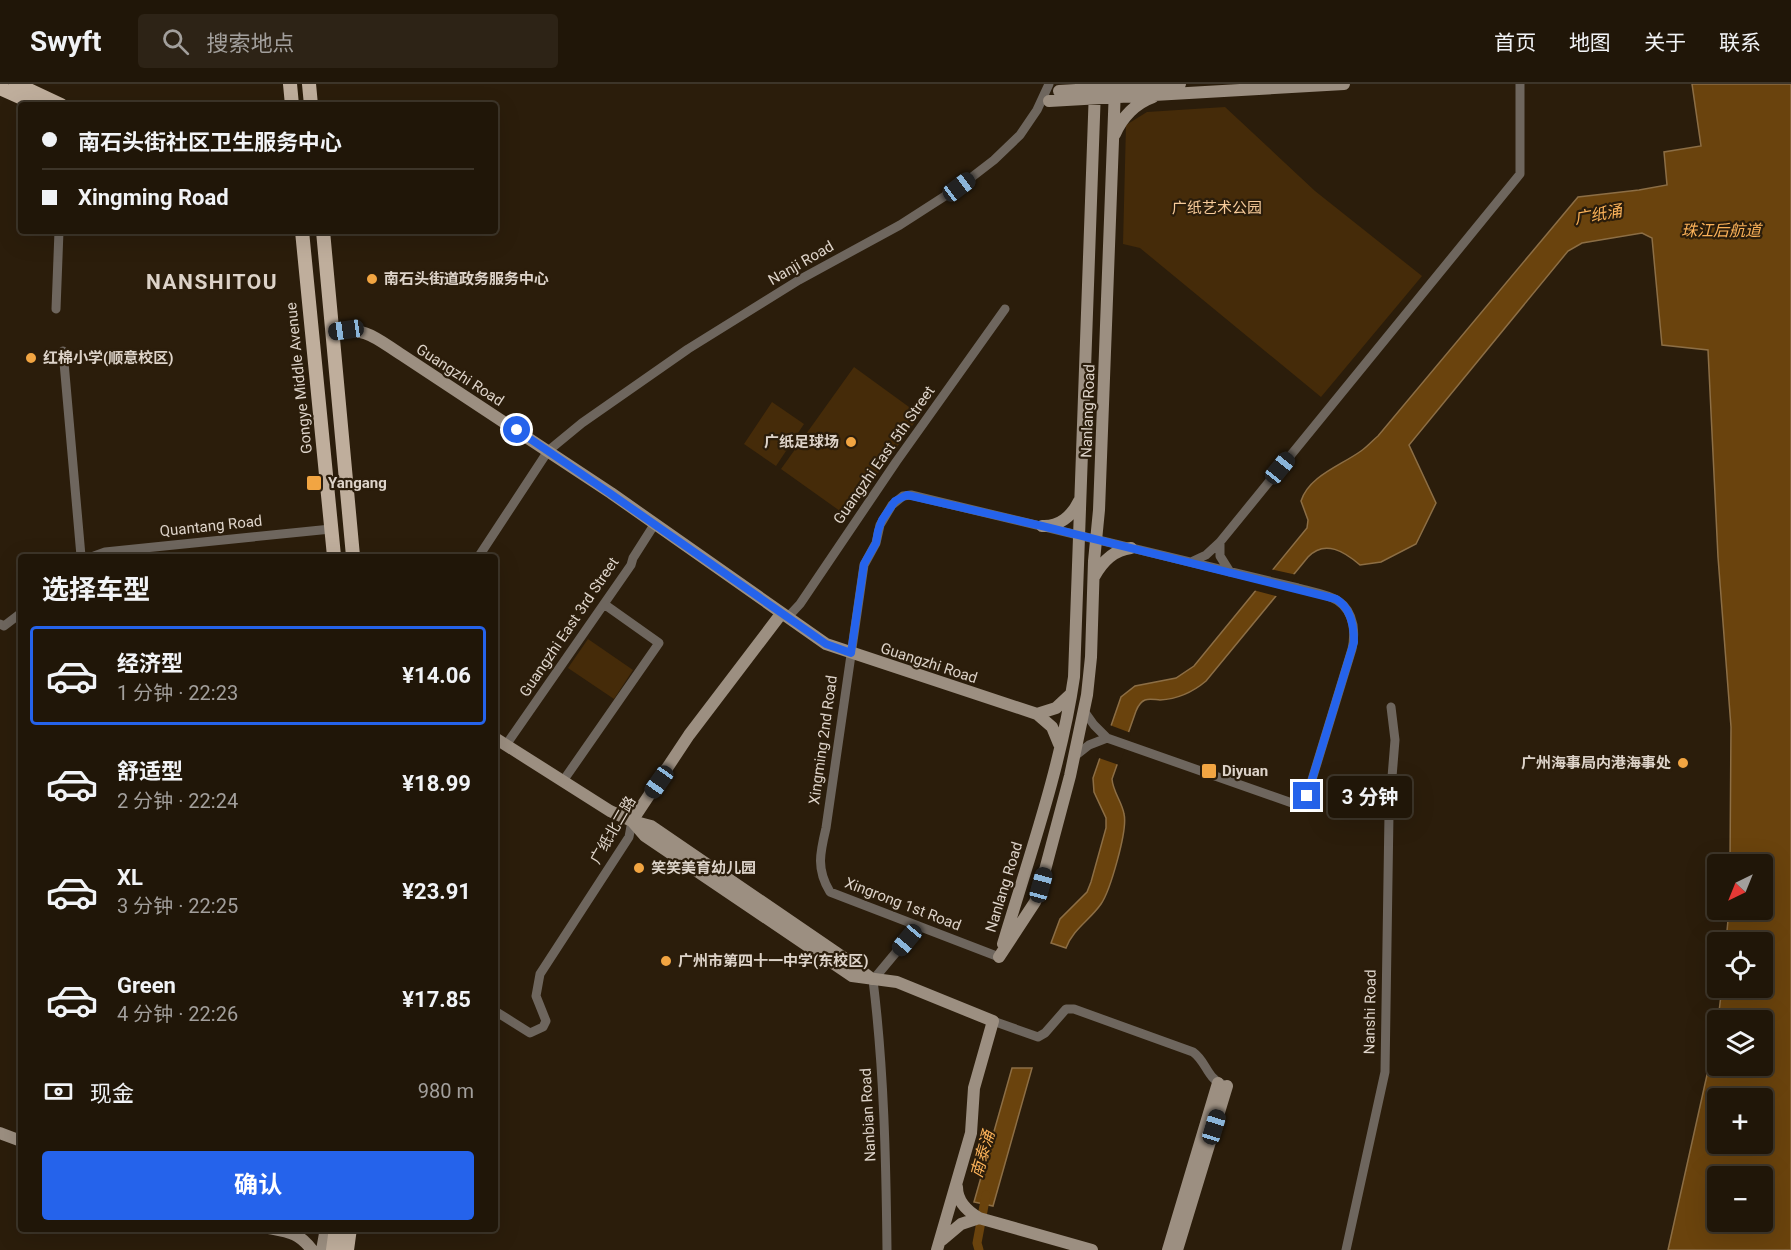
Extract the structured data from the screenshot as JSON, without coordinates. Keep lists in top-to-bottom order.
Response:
{
  "streets": {
    "main road": ["Gongye Middle Avenue"],
    "street": [
      "Nanji Road",
      "Guangzhi Road",
      "Nanlang Road",
      "Guangzhi East 5th Street",
      "Quantang Road",
      "Guangzhi East 3rd Street",
      "Xingming 2nd Road",
      "广纸北二路",
      "Xingrong 1st Road",
      "Nanshi Road",
      "Nanbian Road"
    ]
  },
  "crossings": [
    ["Nanji Road", "Guangzhi Road"],
    ["Guangzhi Road", "Guangzhi East 5th Street"],
    ["Guangzhi Road", "Guangzhi East 3rd Street"],
    ["Guangzhi Road", "Xingming 2nd Road"],
    ["Guangzhi Road", "广纸北二路"],
    ["Gongye Middle Avenue", "Quantang Road"],
    ["Nanlang Road", "Xingming 2nd Road"],
    ["Nanlang Road", "Xingrong 1st Road"],
    ["Guangzhi East 5th Street", "广纸北二路"],
    ["Xingming 2nd Road", "Xingrong 1st Road"]
  ],
  "districts": ["NANSHITOU"],
  "water": ["广纸涌", "珠江后航道", "南泰涌"],
  "parks": ["广纸艺术公园"],
  "places": {
    "other": [
      "南石头街道政务服务中心",
      "红棉小学(顺意校区)",
      "广纸足球场",
      "广州海事局内港海事处",
      "笑笑美育幼儿园",
      "广州市第四十一中学(东校区)"
    ],
    "transit": ["Yangang", "Diyuan"]
  },
  "north": "bottom left",
  "page": {
    "header": "Swyft",
    "search": "搜索地点",
    "nav": [
      "首页",
      "地图",
      "关于",
      "联系"
    ],
    "banner": ["南石头街社区卫生服务中心", "Xingming Road"],
    "heading": "选择车型",
    "list": [
      {
        "name": "经济型",
        "note": "1 分钟 · 22:23",
        "value": "¥14.06"
      },
      {
        "name": "舒适型",
        "note": "2 分钟 · 22:24",
        "value": "¥18.99"
      },
      {
        "name": "XL",
        "note": "3 分钟 · 22:25",
        "value": "¥23.91"
      },
      {
        "name": "Green",
        "note": "4 分钟 · 22:26",
        "value": "¥17.85"
      }
    ],
    "bubble": "3 分钟",
    "map_buttons": ["+", "−"],
    "pay": ["现金", "980 m"],
    "buttons": "确认"
  }
}
